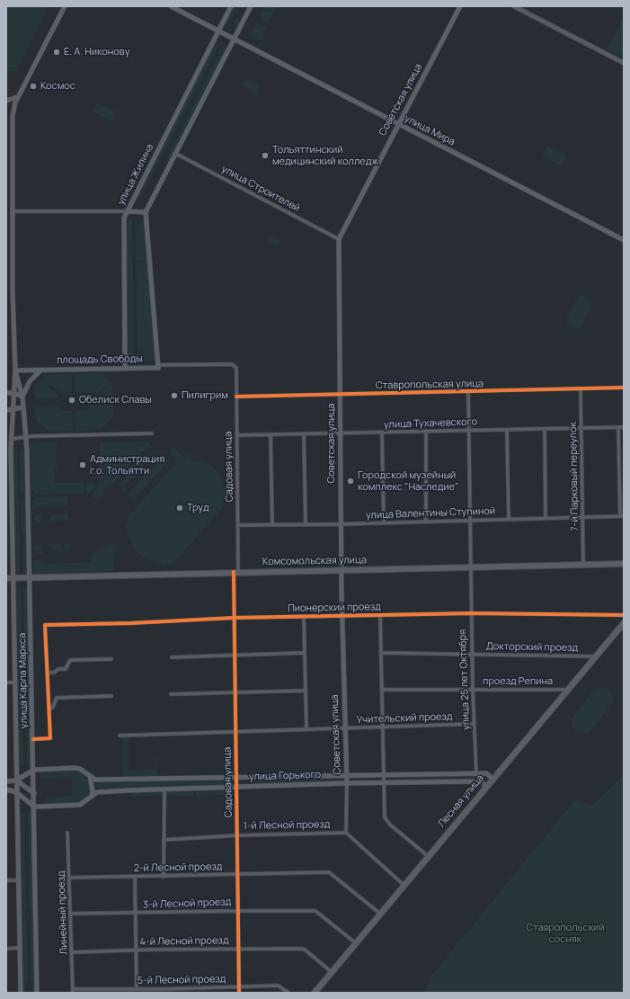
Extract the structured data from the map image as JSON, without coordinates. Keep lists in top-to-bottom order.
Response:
{
  "streets": {
    "main road": [
      "Советская улица",
      "улица Мира",
      "улица Жилина",
      "площадь Свободы",
      "Комсомольская улица",
      "улица Карла Маркса",
      "улица Горького",
      "Лесная улица"
    ],
    "street": [
      "улица Строителей",
      "Ставропольская улица",
      "улица Тухачевского",
      "Садовая улица",
      "7-й Парковый переулок",
      "улица Валентины Ступиной",
      "Пионерский проезд",
      "Докторский проезд",
      "улица 25 лет Октября",
      "проезд Репина",
      "Учительский проезд",
      "1-й Лесной проезд",
      "2-й Лесной проезд",
      "3-й Лесной проезд",
      "Линейный проезд",
      "4-й Лесной проезд",
      "5-й Лесной проезд"
    ]
  },
  "crossings": [
    ["Советская улица", "улица Мира"],
    ["Советская улица", "улица Строителей"],
    ["Советская улица", "Ставропольская улица"],
    ["Советская улица", "улица Тухачевского"],
    ["Советская улица", "улица Валентины Ступиной"],
    ["Советская улица", "Комсомольская улица"],
    ["Советская улица", "Пионерский проезд"],
    ["Советская улица", "Учительский проезд"],
    ["Советская улица", "улица Горького"],
    ["Советская улица", "1-й Лесной проезд"],
    ["улица Мира", "улица Жилина"],
    ["улица Жилина", "площадь Свободы"],
    ["площадь Свободы", "Садовая улица"],
    ["площадь Свободы", "улица Карла Маркса"],
    ["Ставропольская улица", "Садовая улица"],
    ["Ставропольская улица", "7-й Парковый переулок"],
    ["Ставропольская улица", "улица 25 лет Октября"],
    ["улица Тухачевского", "Садовая улица"],
    ["улица Тухачевского", "7-й Парковый переулок"],
    ["улица Тухачевского", "улица 25 лет Октября"],
    ["Садовая улица", "улица Валентины Ступиной"],
    ["Садовая улица", "Комсомольская улица"],
    ["Садовая улица", "Пионерский проезд"],
    ["Садовая улица", "Учительский проезд"],
    ["Садовая улица", "улица Горького"],
    ["Садовая улица", "1-й Лесной проезд"],
    ["Садовая улица", "2-й Лесной проезд"],
    ["Садовая улица", "3-й Лесной проезд"],
    ["Садовая улица", "4-й Лесной проезд"],
    ["Садовая улица", "5-й Лесной проезд"],
    ["7-й Парковый переулок", "улица Валентины Ступиной"],
    ["7-й Парковый переулок", "Комсомольская улица"],
    ["улица Валентины Ступиной", "улица 25 лет Октября"],
    ["Комсомольская улица", "улица 25 лет Октября"],
    ["Комсомольская улица", "улица Карла Маркса"],
    ["Пионерский проезд", "улица 25 лет Октября"],
    ["Докторский проезд", "улица 25 лет Октября"],
    ["Докторский проезд", "Лесная улица"],
    ["улица 25 лет Октября", "проезд Репина"],
    ["улица 25 лет Октября", "Учительский проезд"],
    ["улица 25 лет Октября", "улица Горького"],
    ["улица Карла Маркса", "улица Горького"],
    ["проезд Репина", "Лесная улица"],
    ["улица Горького", "Лесная улица"],
    ["Лесная улица", "2-й Лесной проезд"],
    ["Лесная улица", "3-й Лесной проезд"],
    ["Лесная улица", "4-й Лесной проезд"],
    ["2-й Лесной проезд", "Линейный проезд"],
    ["3-й Лесной проезд", "Линейный проезд"],
    ["Линейный проезд", "4-й Лесной проезд"],
    ["Линейный проезд", "5-й Лесной проезд"]
  ],
  "parks": ["Ставропольский сосняк"],
  "places": [
    "Е. А. Никонову",
    "Космос",
    "Тольяттинский медицинский колледж",
    "Пилигрим",
    "Обелиск Славы",
    "Администрация г.о. Тольятти",
    "Городской музейный комплекс \"Наследие\"",
    "Труд"
  ]
}
